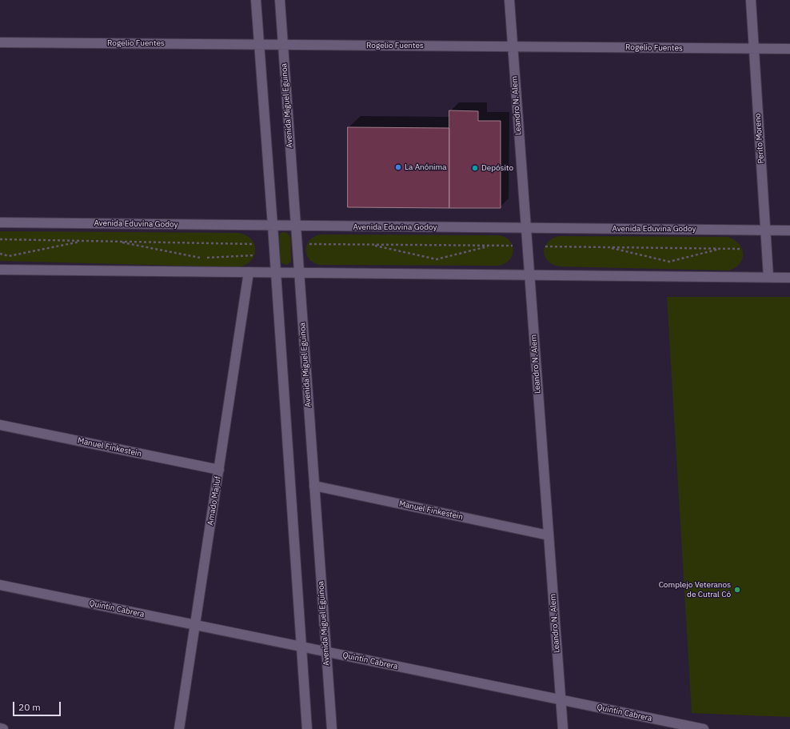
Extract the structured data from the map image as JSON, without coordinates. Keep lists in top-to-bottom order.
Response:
{
  "streets": {
    "street": [
      "Rogelio Fuentes",
      "Avenida Miguel Eguinoa",
      "Leandro N. Alem",
      "Perito Moreno",
      "Avenida Eduvina Godoy",
      "Manuel Finkestein",
      "Amado Majluf",
      "Quintín Cabrera"
    ]
  },
  "crossings": [
    ["Rogelio Fuentes", "Avenida Miguel Eguinoa"],
    ["Rogelio Fuentes", "Leandro N. Alem"],
    ["Rogelio Fuentes", "Perito Moreno"],
    ["Avenida Miguel Eguinoa", "Avenida Eduvina Godoy"],
    ["Avenida Miguel Eguinoa", "Manuel Finkestein"],
    ["Avenida Miguel Eguinoa", "Quintín Cabrera"],
    ["Leandro N. Alem", "Avenida Eduvina Godoy"],
    ["Leandro N. Alem", "Manuel Finkestein"],
    ["Leandro N. Alem", "Quintín Cabrera"],
    ["Perito Moreno", "Avenida Eduvina Godoy"],
    ["Manuel Finkestein", "Amado Majluf"],
    ["Amado Majluf", "Quintín Cabrera"]
  ],
  "places": ["La Anónima", "Depósito", "Complejo Veteranos de Cutral Có"],
  "scale_bar": "20 m"
}
